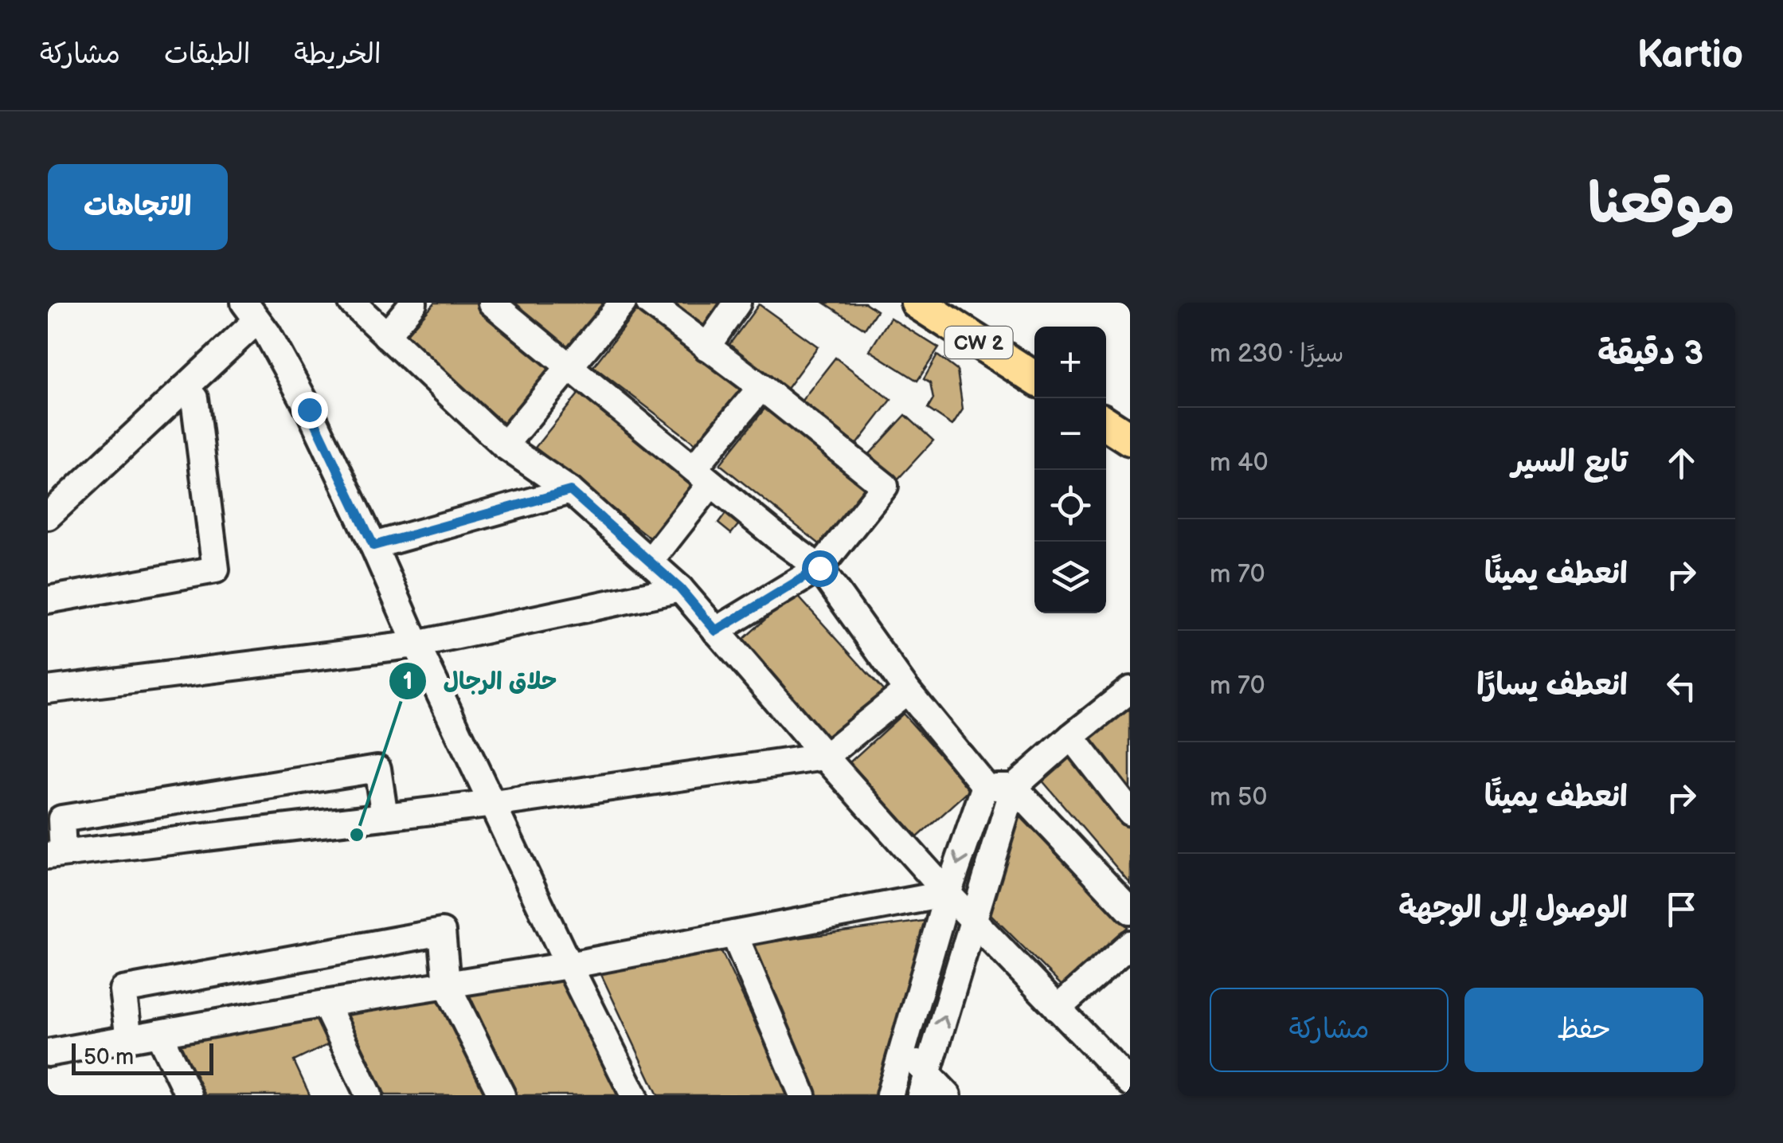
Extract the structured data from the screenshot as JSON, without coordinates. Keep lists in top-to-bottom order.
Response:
{
  "streets": {
    "main road": ["CW 2"]
  },
  "places": ["حلاق الرجال"],
  "scale_bar": "50 m",
  "page": {
    "header": "Kartio",
    "nav": ["الخريطة", "الطبقات", "مشاركة"],
    "title": "موقعنا",
    "buttons": [
      "الاتجاهات",
      ["حفظ", "مشاركة"]
    ],
    "heading": ["3 دقيقة", "سيرًا · 230 m"],
    "map_buttons": ["+", "−"],
    "list": [
      ["تابع السير", "40 m"],
      ["انعطف يمينًا", "70 m"],
      ["انعطف يسارًا", "70 m"],
      ["انعطف يمينًا", "50 m"],
      "الوصول إلى الوجهة"
    ],
    "scale": "50 m"
  }
}
